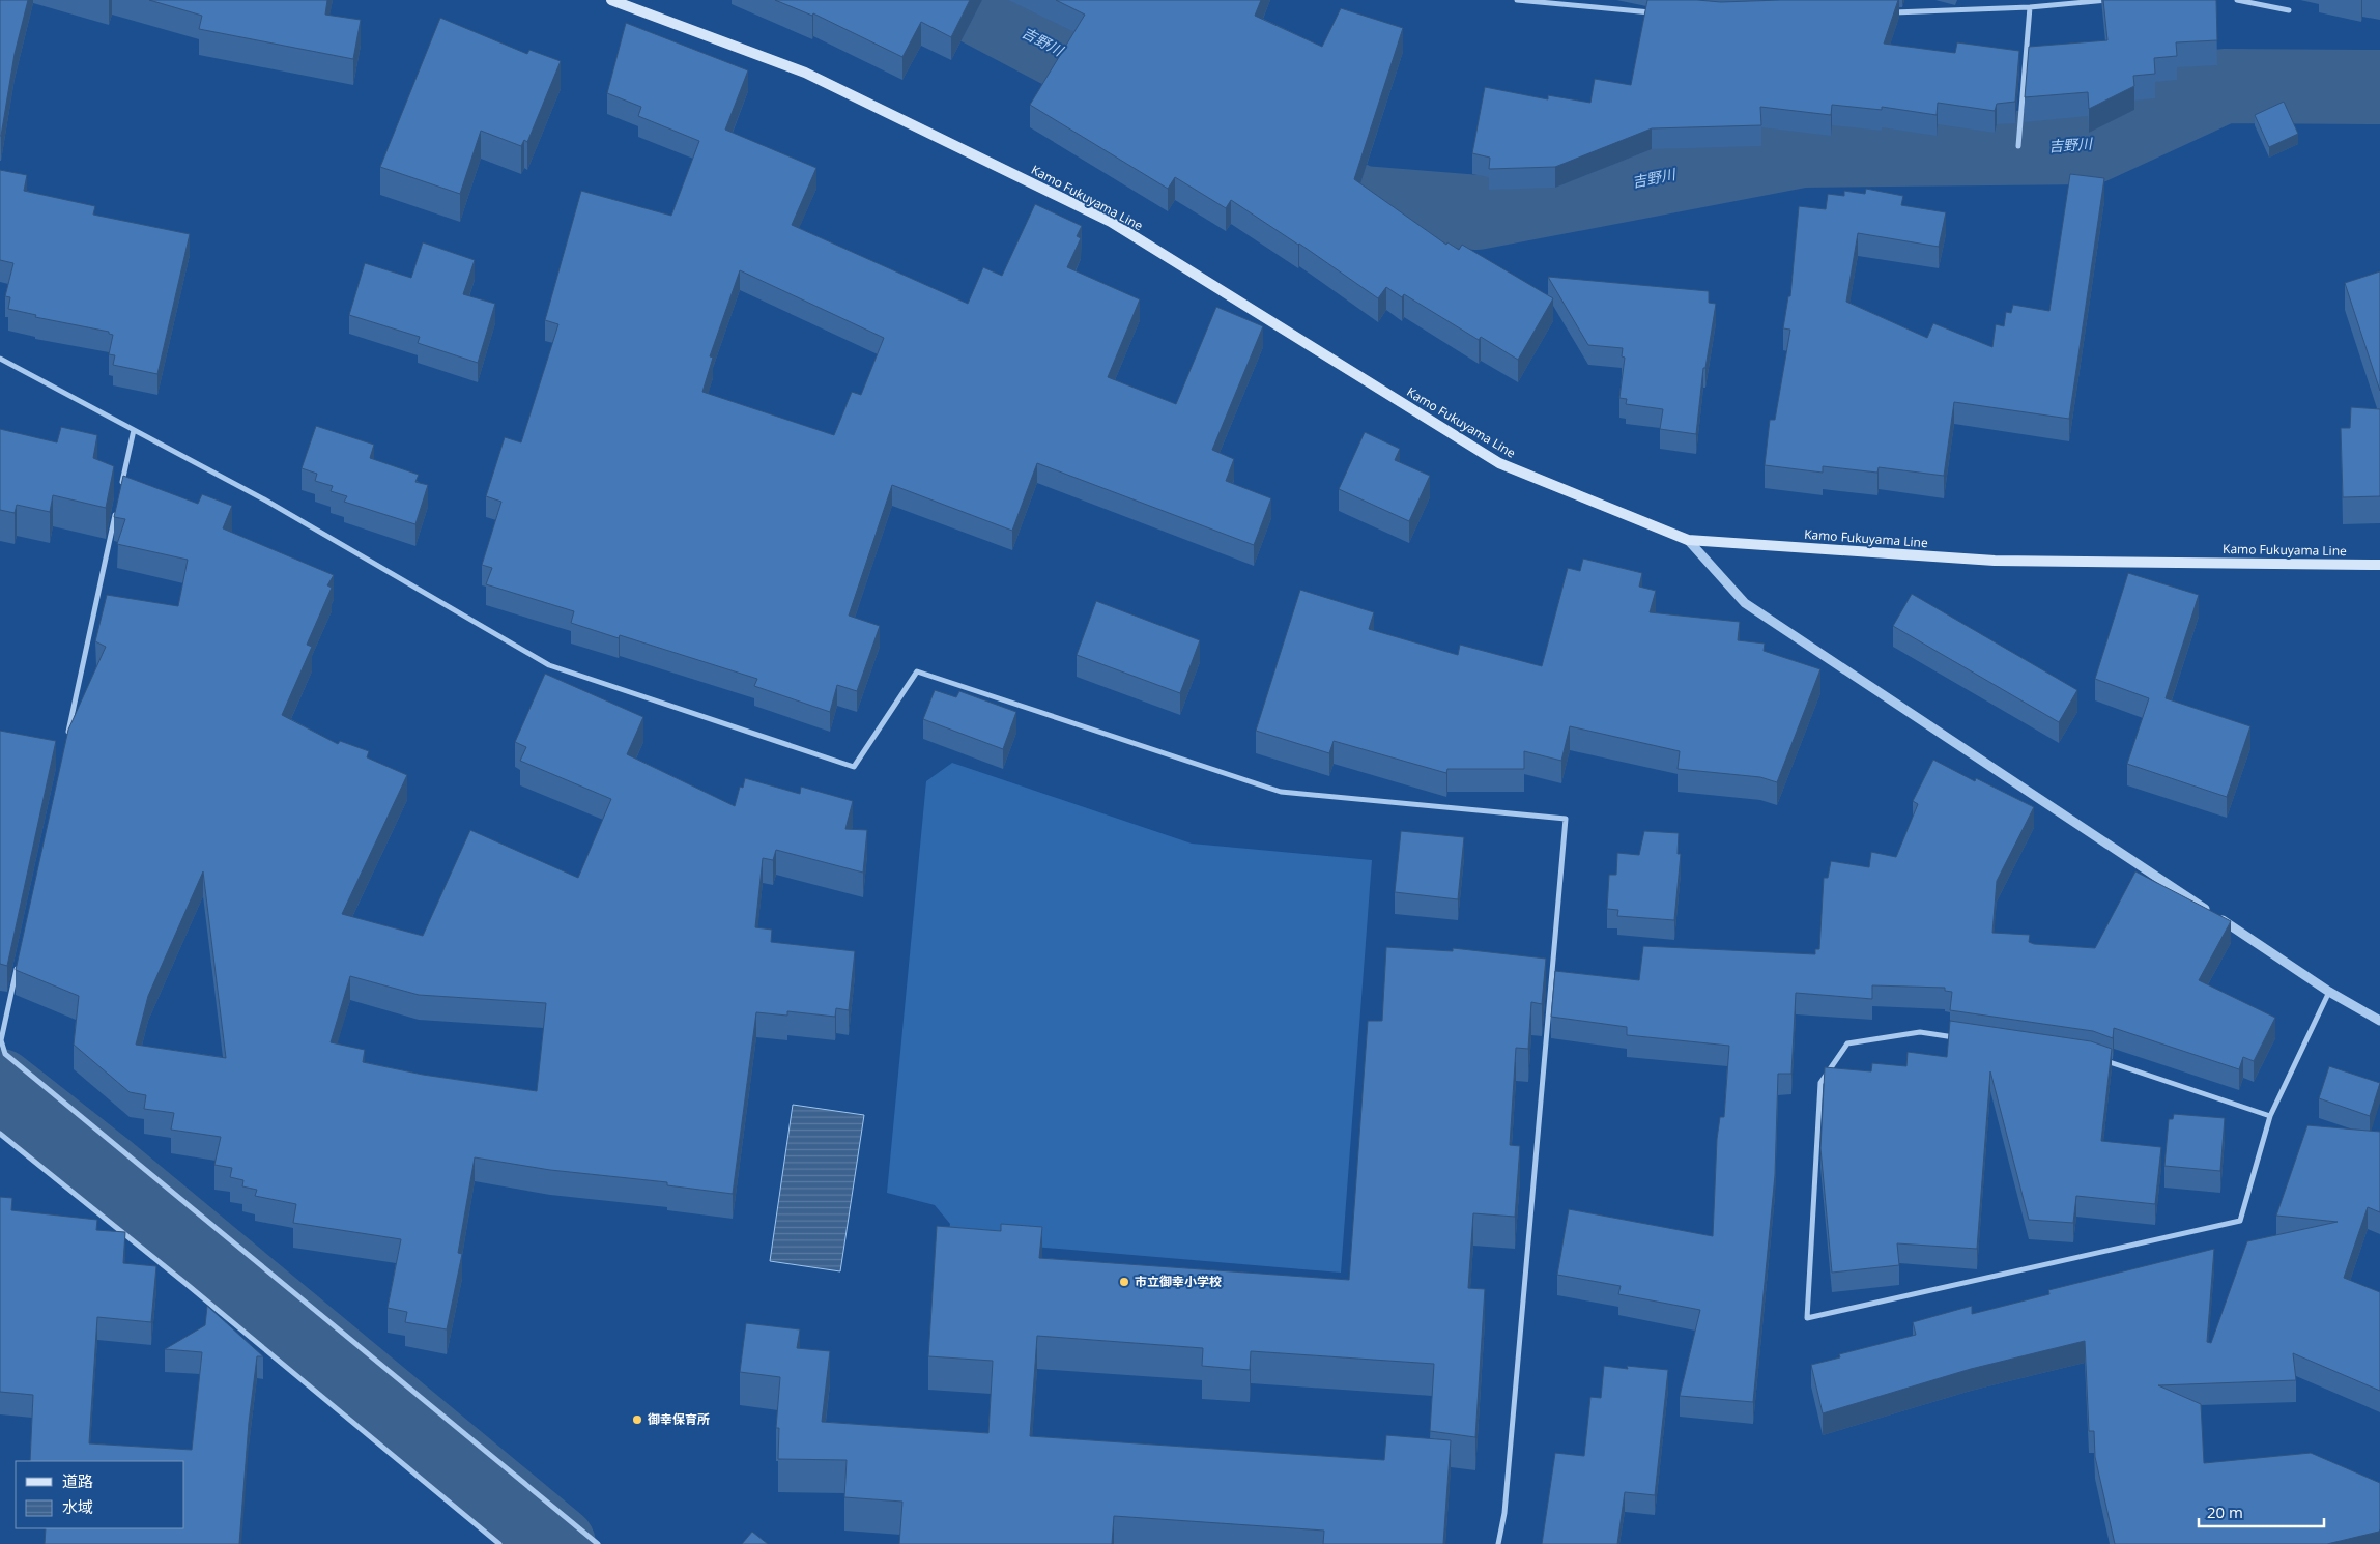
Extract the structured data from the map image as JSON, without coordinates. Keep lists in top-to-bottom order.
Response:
{
  "streets": {
    "main road": ["Kamo Fukuyama Line"]
  },
  "water": ["吉野川"],
  "places": ["市立御幸小学校", "御幸保育所"],
  "legend": ["道路", "水域"],
  "scale_bar": "20 m"
}
